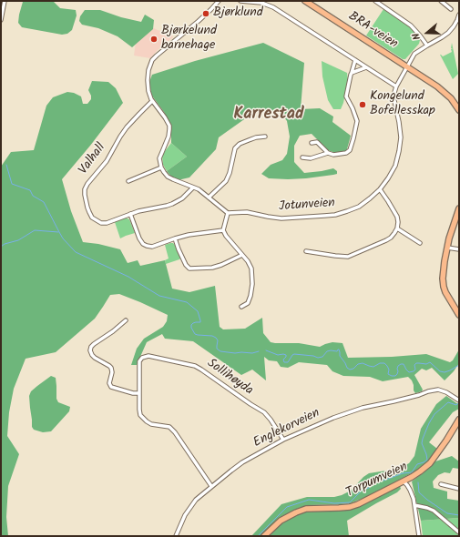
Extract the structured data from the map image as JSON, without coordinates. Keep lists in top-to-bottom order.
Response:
{
  "streets": {
    "main road": ["BRA-veien", "Torpumveien"],
    "street": [
      "Valhall",
      "Jotunveien",
      "Sollihøyda",
      "Englekorveien"
    ]
  },
  "crossings": [
    ["BRA-veien", "Jotunveien"],
    ["Sollihøyda", "Englekorveien"]
  ],
  "districts": ["Karrestad"],
  "places": ["Bjørklund", "Bjørkelund barnehage", "Kongelund Bofellesskap"],
  "north": "left"
}
